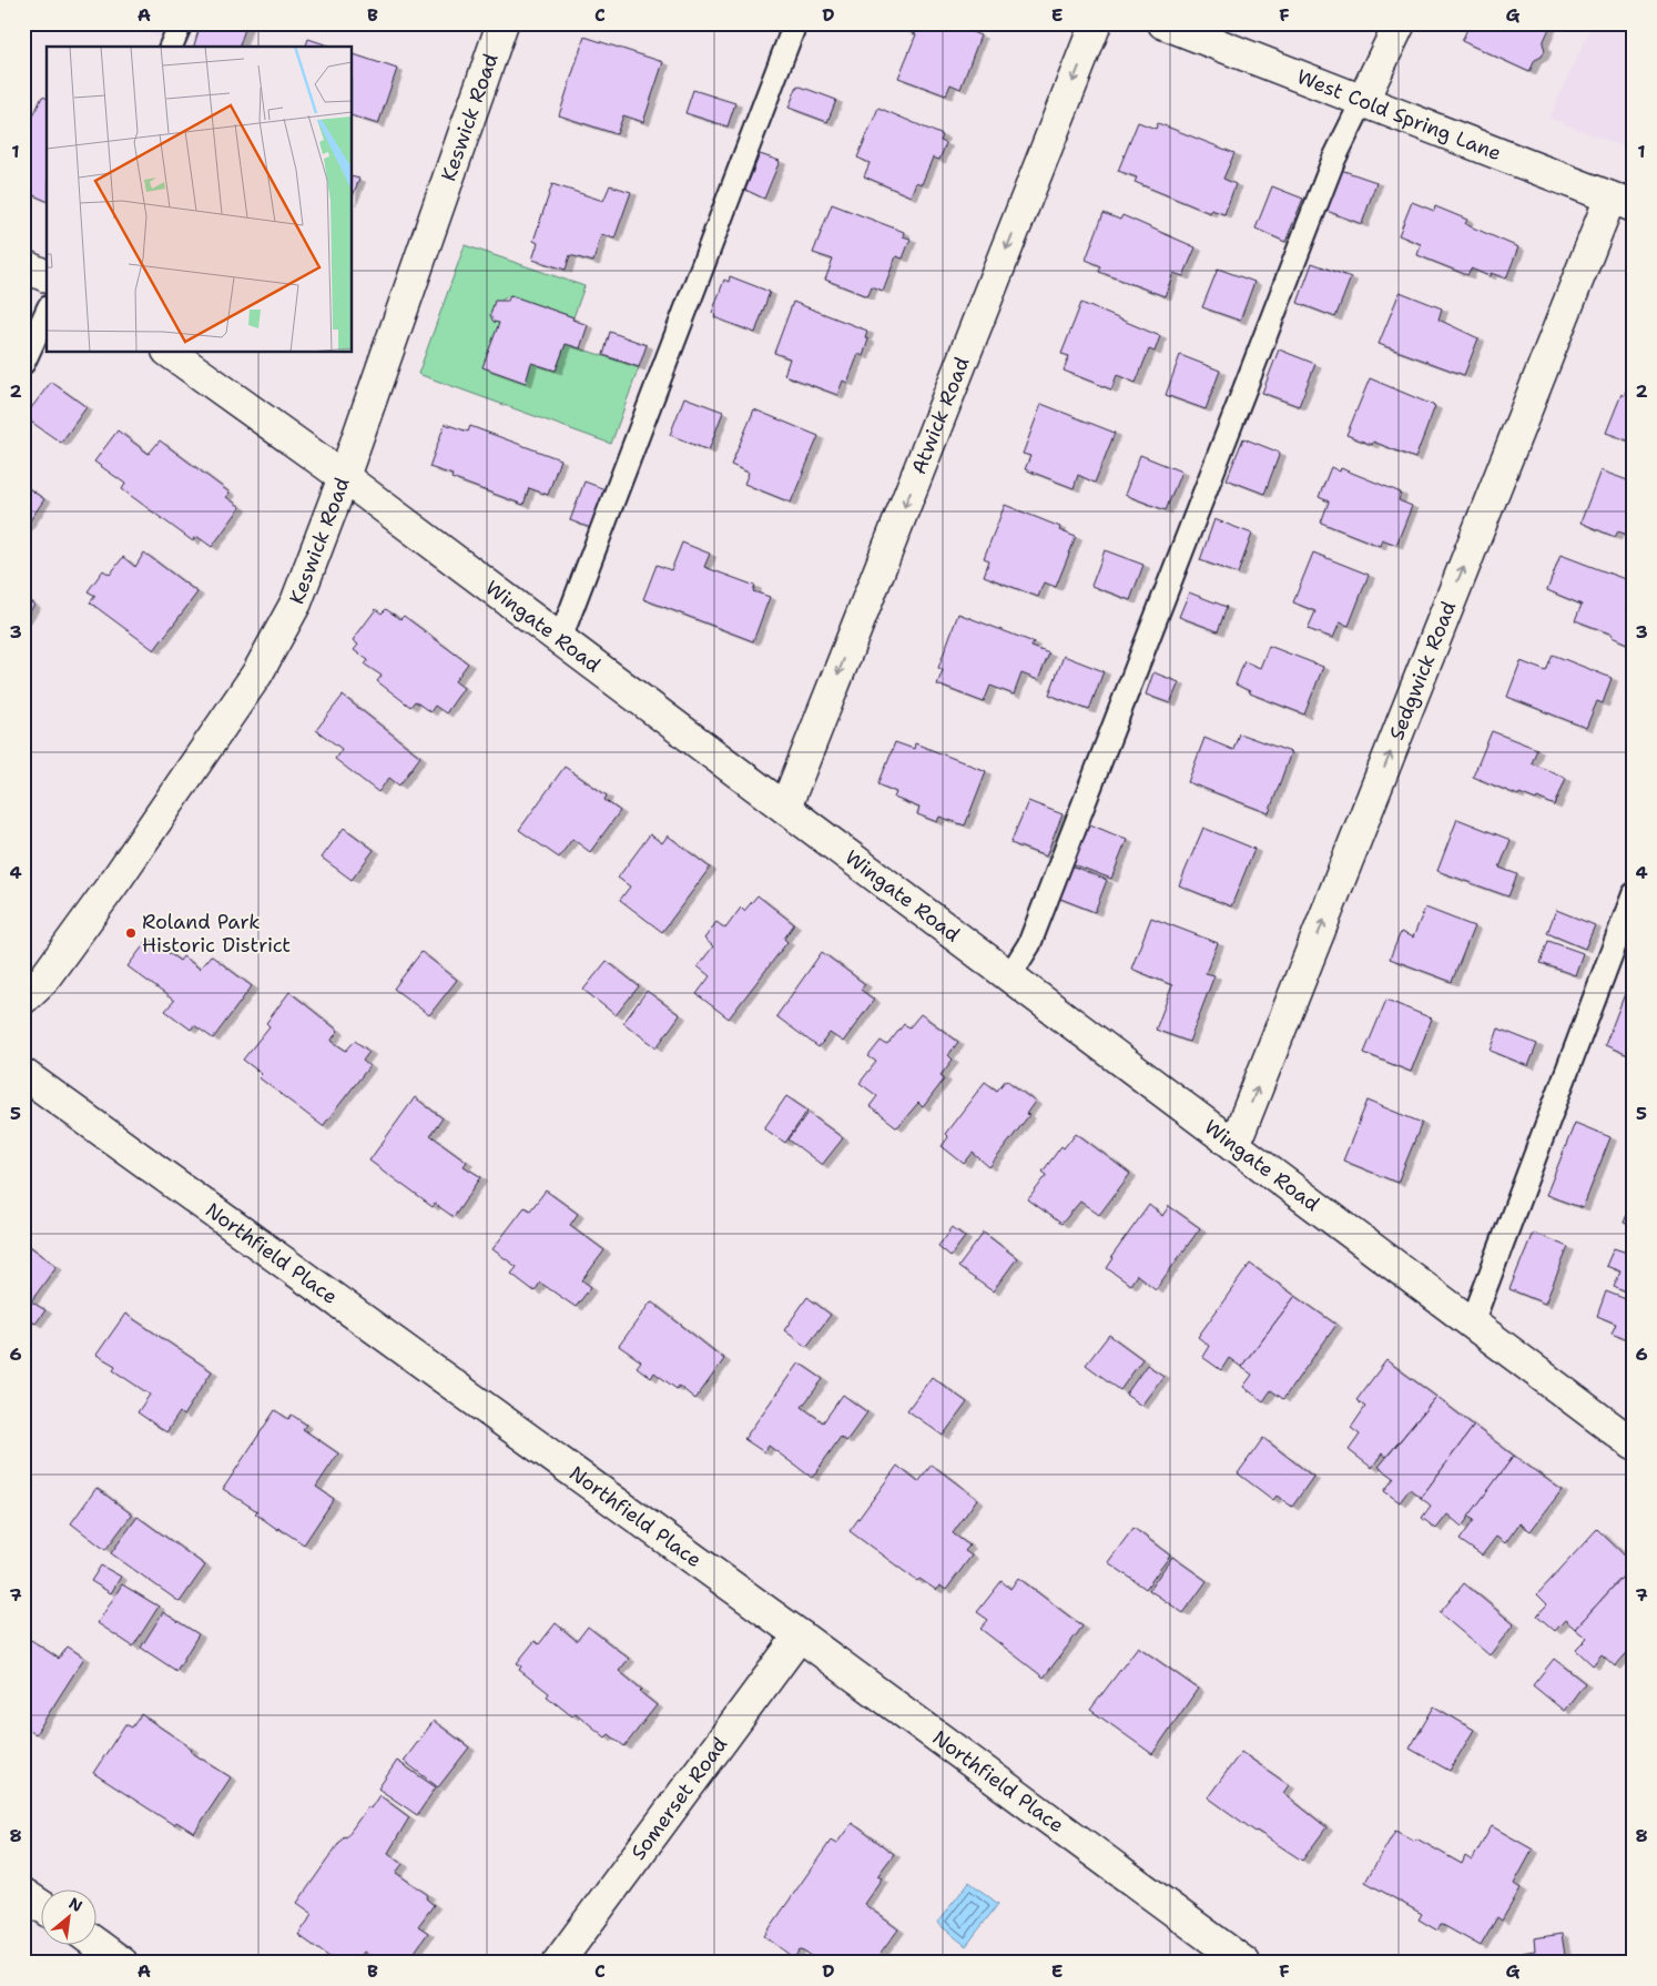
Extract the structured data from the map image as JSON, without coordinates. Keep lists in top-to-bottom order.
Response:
{
  "streets": {
    "street": [
      "West Cold Spring Lane",
      "Keswick Road",
      "Atwick Road",
      "Wingate Road",
      "Sedgwick Road",
      "Northfield Place",
      "Somerset Road"
    ]
  },
  "crossings": [
    ["West Cold Spring Lane", "Sedgwick Road"],
    ["Keswick Road", "Wingate Road"],
    ["Atwick Road", "Wingate Road"],
    ["Wingate Road", "Sedgwick Road"],
    ["Northfield Place", "Somerset Road"]
  ],
  "one_way": ["Atwick Road", "Sedgwick Road"],
  "places": ["Roland Park Historic District"],
  "north": "top right",
  "grid": {
    "columns": [
      "A",
      "B",
      "C",
      "D",
      "E",
      "F",
      "G"
    ],
    "rows": [
      "1",
      "2",
      "3",
      "4",
      "5",
      "6",
      "7",
      "8"
    ]
  }
}
